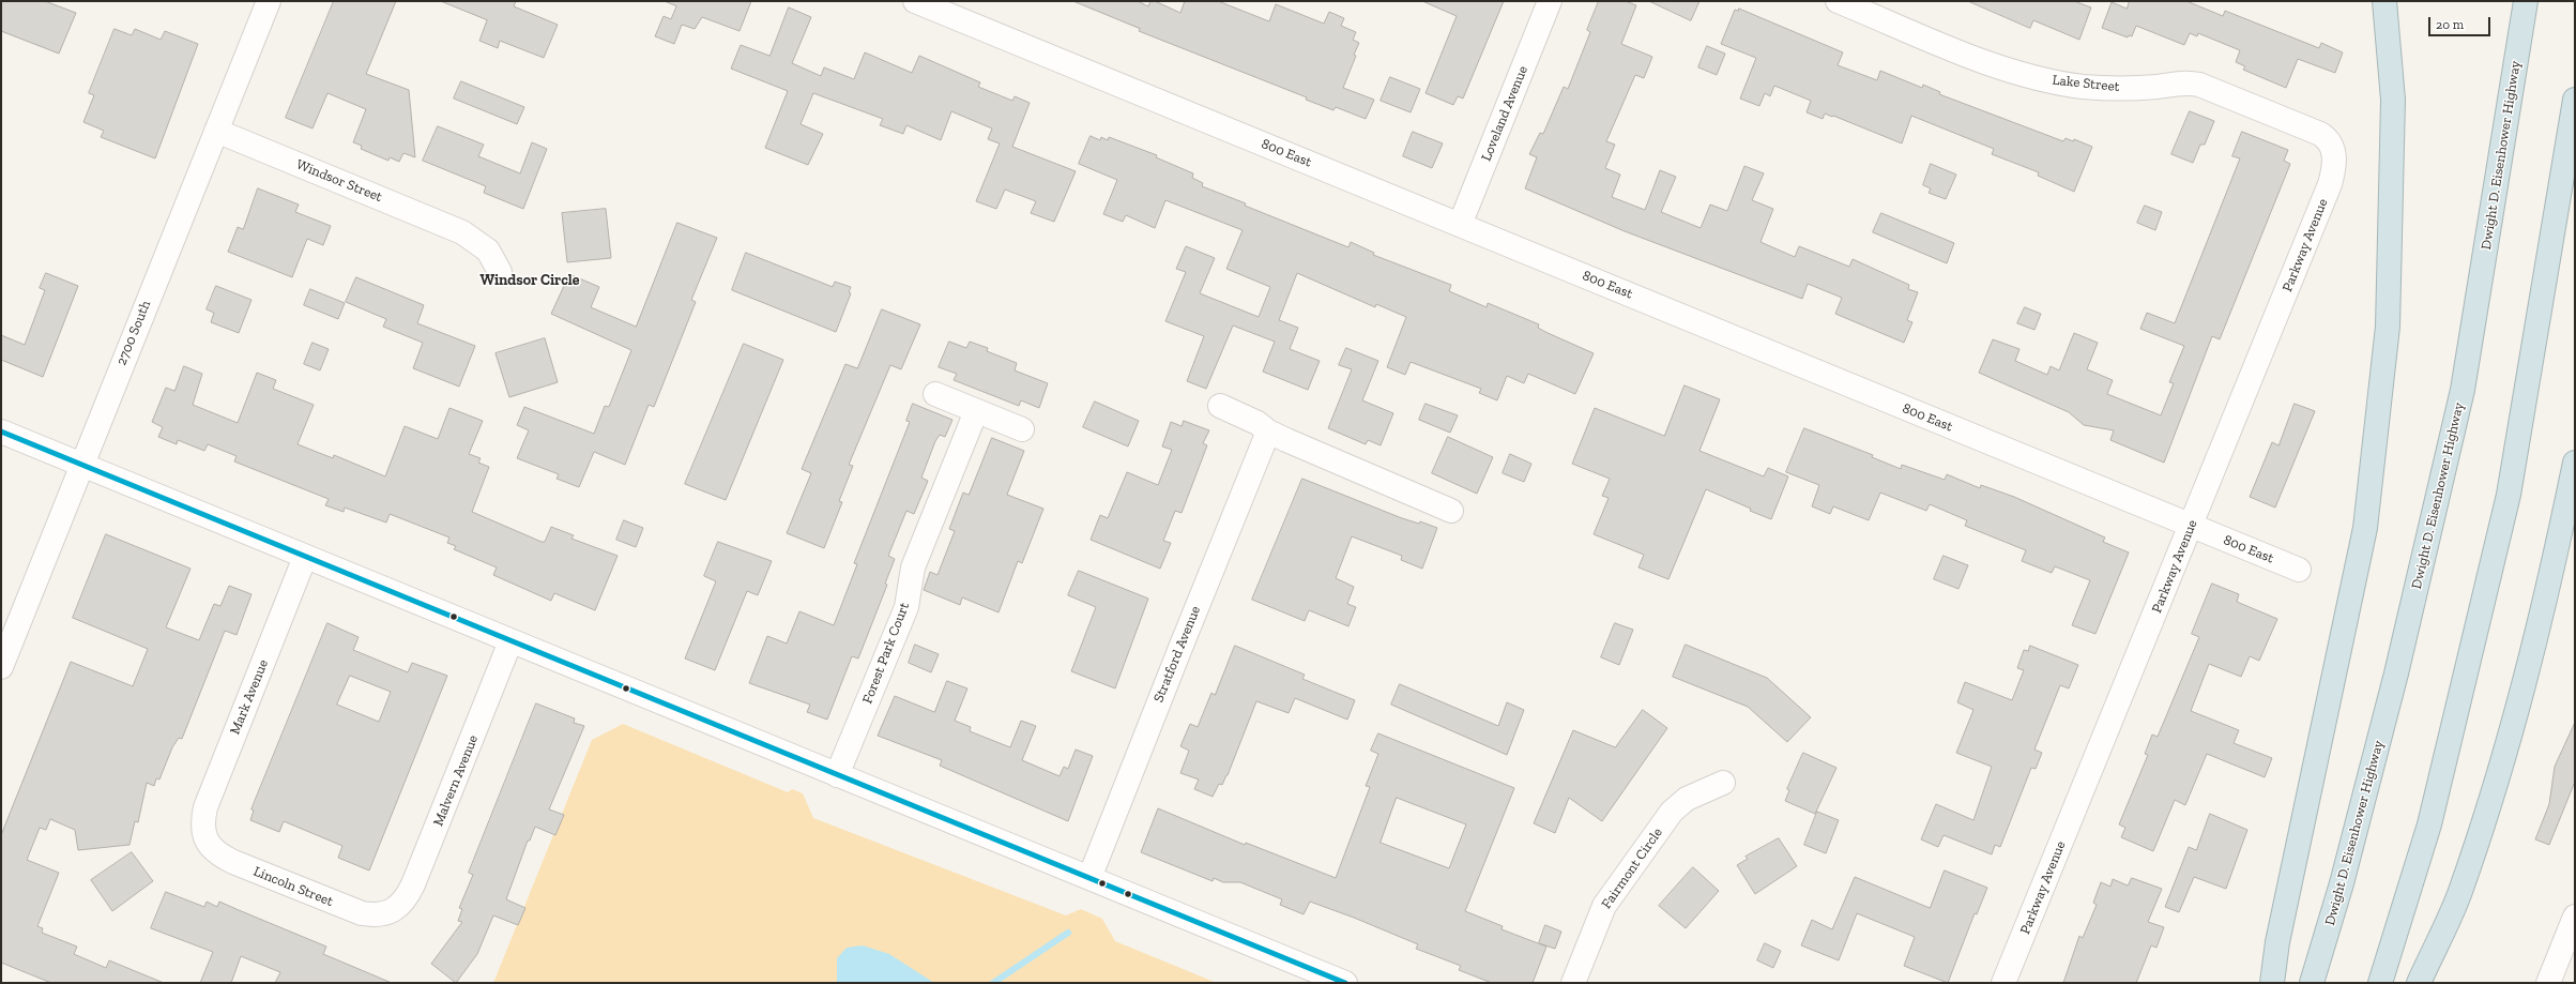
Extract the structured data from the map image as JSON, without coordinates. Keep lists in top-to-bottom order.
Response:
{
  "streets": {
    "highway": ["Dwight D. Eisenhower Highway"],
    "street": [
      "Lake Street",
      "Loveland Avenue",
      "800 East",
      "Windsor Street",
      "Parkway Avenue",
      "2700 South",
      "Forest Park Court",
      "Stratford Avenue",
      "Mark Avenue",
      "Malvern Avenue",
      "Fairmont Circle",
      "Lincoln Street"
    ]
  },
  "crossings": [
    ["Lake Street", "Parkway Avenue"],
    ["Loveland Avenue", "800 East"],
    ["800 East", "Parkway Avenue"],
    ["Windsor Street", "2700 South"],
    ["Mark Avenue", "Lincoln Street"],
    ["Malvern Avenue", "Lincoln Street"]
  ],
  "districts": ["Windsor Circle"],
  "scale_bar": "20 m"
}
